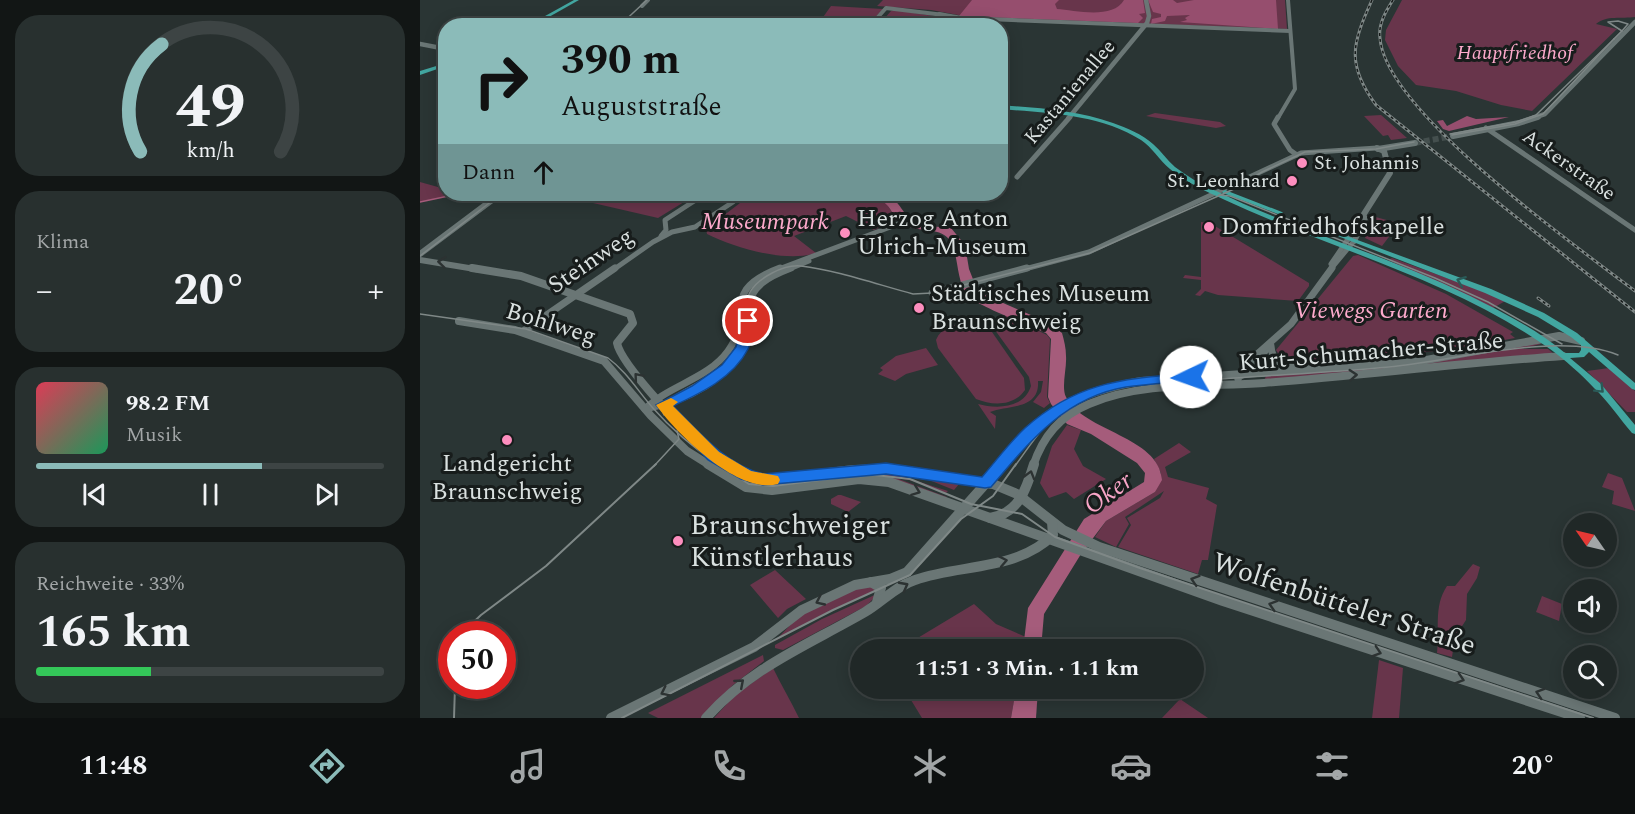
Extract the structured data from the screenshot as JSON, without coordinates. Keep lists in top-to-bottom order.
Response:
{
  "streets": {
    "main road": [
      "Kastanienallee",
      "Bohlweg",
      "Kurt-Schumacher-Straße",
      "Wolfenbütteler Straße"
    ],
    "street": ["Ackerstraße", "Steinweg"]
  },
  "crossings": [
    ["Steinweg", "Bohlweg"],
    ["Bohlweg", "Kurt-Schumacher-Straße"],
    ["Bohlweg", "Wolfenbütteler Straße"],
    ["Kurt-Schumacher-Straße", "Wolfenbütteler Straße"]
  ],
  "water": ["Oker"],
  "parks": ["Hauptfriedhof", "Museumpark", "Viewegs Garten"],
  "places": [
    "St. Johannis",
    "St. Leonhard",
    "Domfriedhofskapelle",
    "Herzog Anton Ulrich-Museum",
    "Städtisches Museum Braunschweig",
    "Landgericht Braunschweig",
    "Braunschweiger Künstlerhaus"
  ],
  "north": "top left",
  "page": {
    "turn": ["390 m", "Auguststraße"],
    "then": "Dann",
    "tile": [
      "Klima",
      ["Reichweite · 33%", "165 km"]
    ],
    "heat": ["−", "20°", "+"],
    "song": ["98.2 FM", "Musik"],
    "limit": "50",
    "trip": "11:51 · 3 Min. · 1.1 km",
    "tabs": ["11:48", "20°"],
    "gauge": ["49", "km/h"]
  }
}
